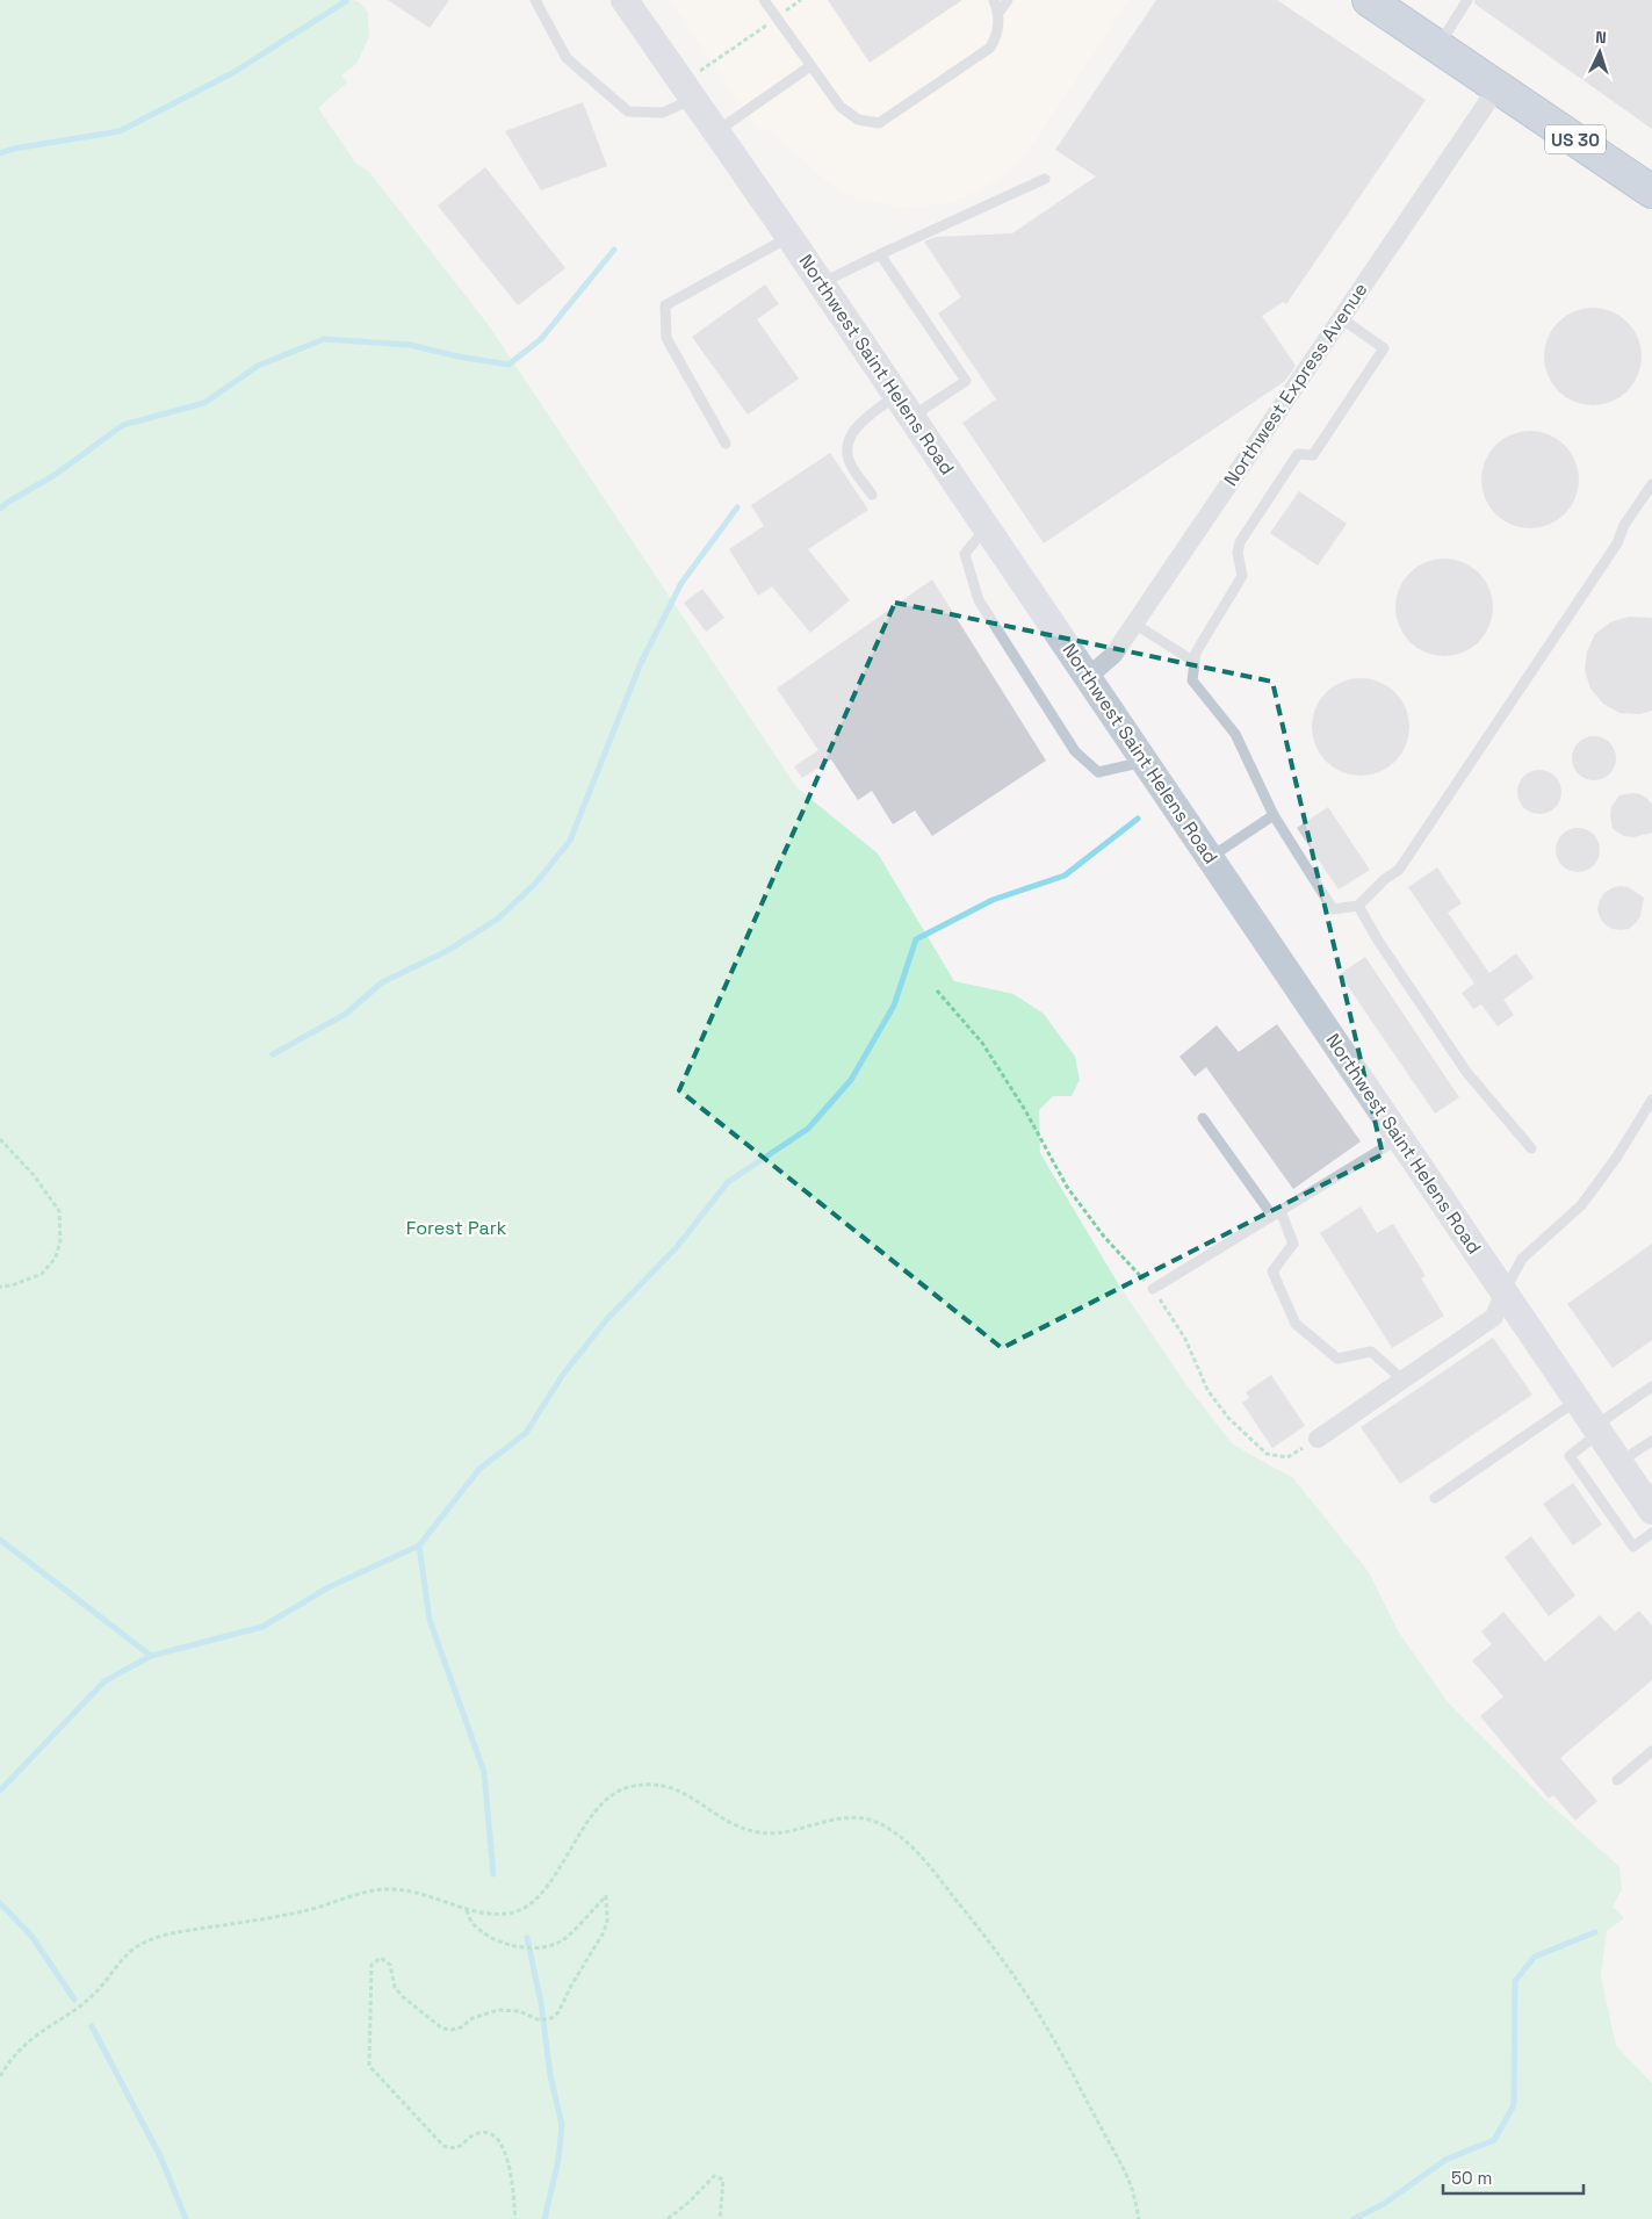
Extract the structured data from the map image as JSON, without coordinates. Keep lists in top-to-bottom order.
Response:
{
  "streets": {
    "highway": ["US 30"],
    "main road": ["Northwest Saint Helens Road"],
    "street": ["Northwest Express Avenue"]
  },
  "crossings": [
    ["US 30", "Northwest Express Avenue"],
    ["Northwest Saint Helens Road", "Northwest Express Avenue"]
  ],
  "parks": ["Forest Park"],
  "scale_bar": "50 m",
  "north": "top"
}
